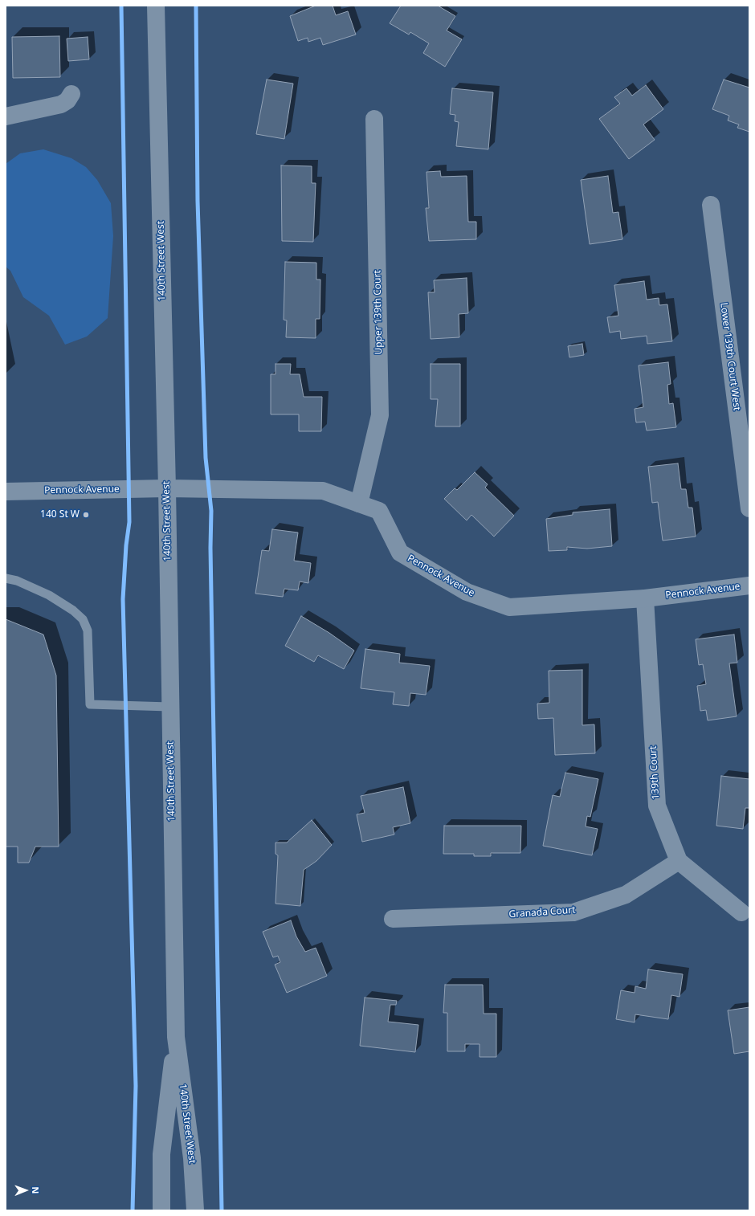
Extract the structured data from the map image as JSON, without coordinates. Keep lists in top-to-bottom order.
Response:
{
  "streets": {
    "street": [
      "140th Street West",
      "Upper 139th Court",
      "Lower 139th Court West",
      "Pennock Avenue",
      "139th Court",
      "Granada Court"
    ]
  },
  "crossings": [
    ["140th Street West", "Pennock Avenue"],
    ["Upper 139th Court", "Pennock Avenue"],
    ["Pennock Avenue", "139th Court"],
    ["139th Court", "Granada Court"]
  ],
  "places": ["140 St W"],
  "north": "right"
}
